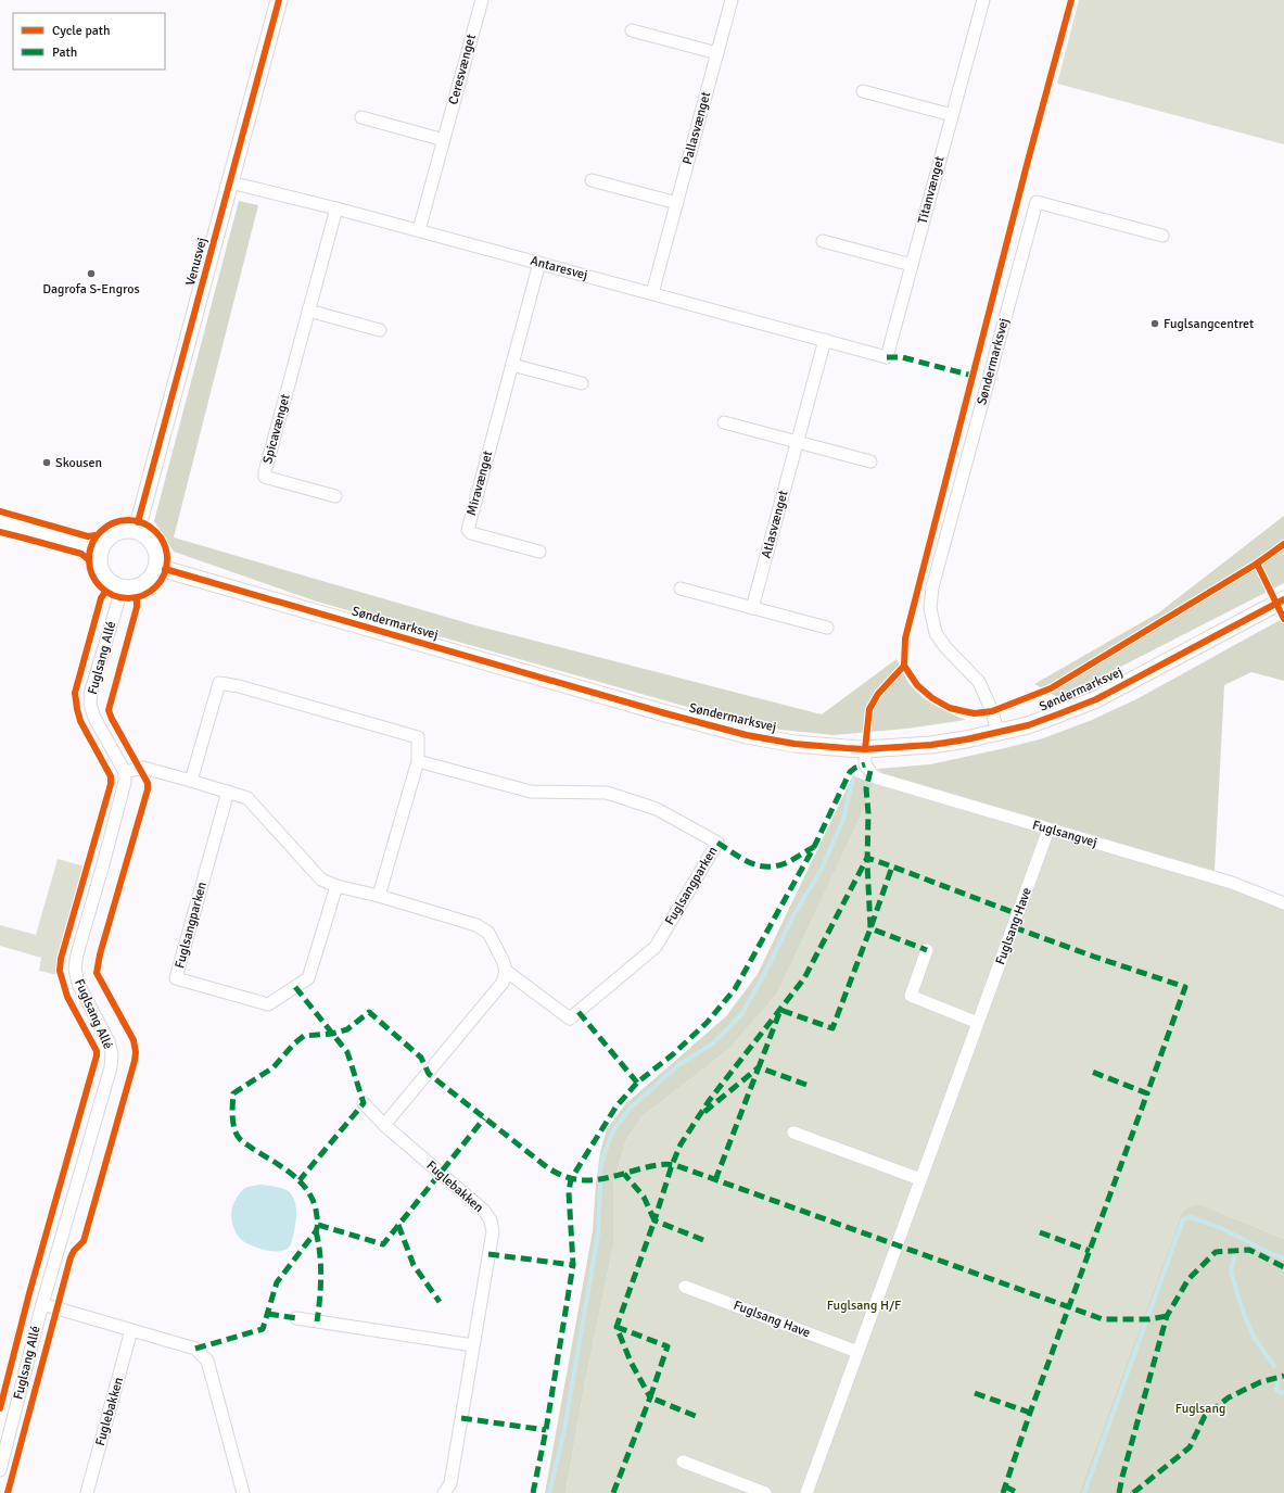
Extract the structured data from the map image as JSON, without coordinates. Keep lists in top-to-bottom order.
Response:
{
  "streets": {
    "street": [
      "Ceresvænget",
      "Pallasvænget",
      "Titanvænget",
      "Venusvej",
      "Antaresvej",
      "Søndermarksvej",
      "Spicavænget",
      "Miravænget",
      "Atlasvænget",
      "Fuglsang Allé",
      "Fuglsangvej",
      "Fuglsangparken",
      "Fuglsang Have",
      "Fuglebakken"
    ]
  },
  "crossings": [
    ["Ceresvænget", "Antaresvej"],
    ["Pallasvænget", "Antaresvej"],
    ["Titanvænget", "Antaresvej"],
    ["Venusvej", "Antaresvej"],
    ["Venusvej", "Søndermarksvej"],
    ["Venusvej", "Fuglsang Allé"],
    ["Antaresvej", "Spicavænget"],
    ["Antaresvej", "Miravænget"],
    ["Antaresvej", "Atlasvænget"],
    ["Søndermarksvej", "Fuglsang Allé"],
    ["Søndermarksvej", "Fuglsangvej"],
    ["Fuglsangvej", "Fuglsang Have"]
  ],
  "parks": ["Fuglsang H/F", "Fuglsang"],
  "places": ["Dagrofa S-Engros", "Fuglsangcentret", "Skousen"],
  "legend": ["Cycle path", "Path"]
}
